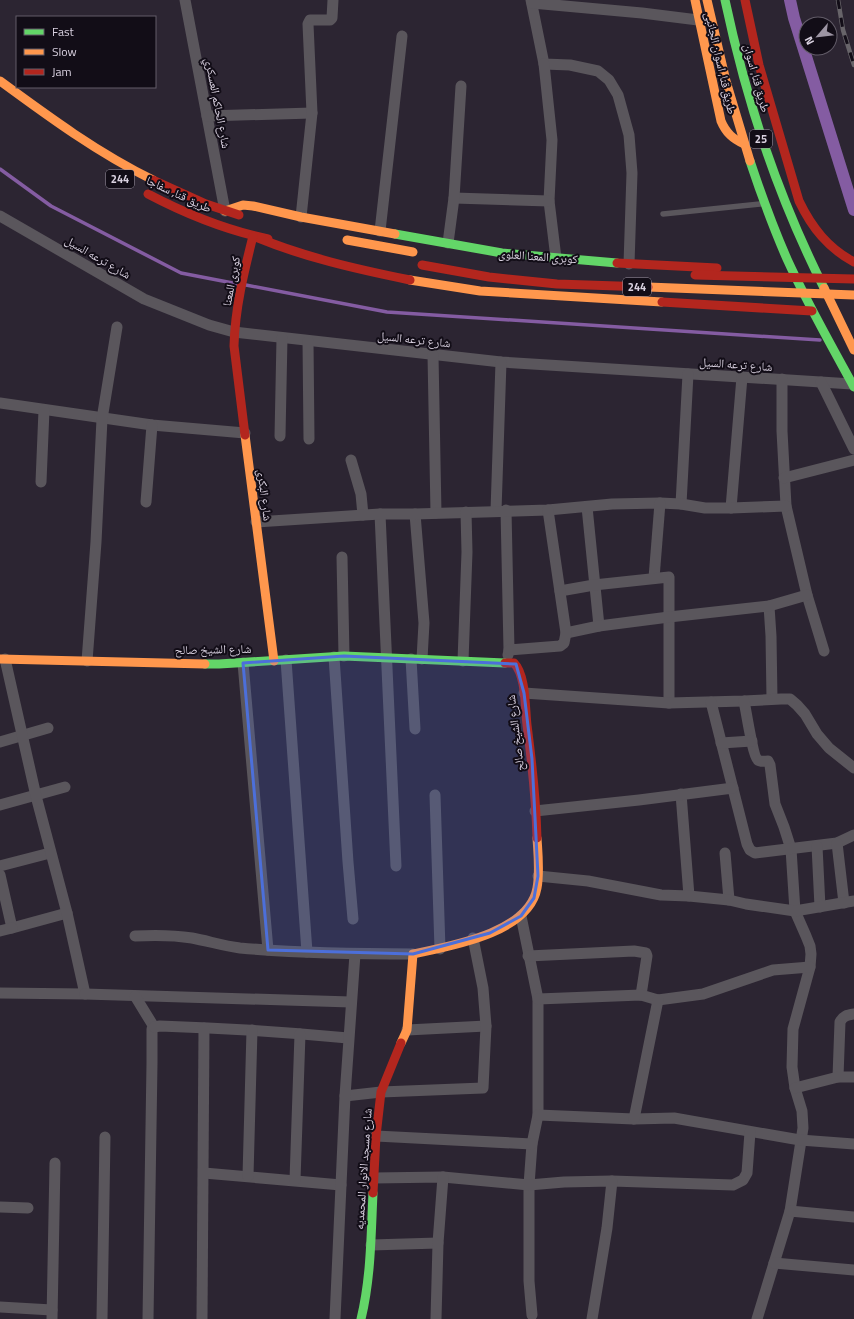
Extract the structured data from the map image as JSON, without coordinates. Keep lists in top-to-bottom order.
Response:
{
  "streets": {
    "main road": [
      "طريق قنا, اسوان الجانبى",
      "طريق قنا, اسوان",
      "25",
      "244",
      "طريق قنا, سفاجا",
      "كوبرى المعنا العلوى",
      "كوبرى المعنا",
      "شارع البكرى",
      "شارع الشيخ صالح",
      "شارع مسجد الانوار المحمديه"
    ],
    "street": ["شارع الحاكم العسكري", "شارع ترعه السيل"]
  },
  "crossings": [
    ["طريق قنا, اسوان الجانبى", "25"],
    ["طريق قنا, اسوان", "25"],
    ["شارع الحاكم العسكري", "244"],
    ["شارع الحاكم العسكري", "طريق قنا, سفاجا"],
    ["25", "شارع ترعه السيل"],
    ["244", "طريق قنا, سفاجا"],
    ["244", "كوبرى المعنا"],
    ["طريق قنا, سفاجا", "كوبرى المعنا"],
    ["شارع ترعه السيل", "كوبرى المعنا"],
    ["شارع ترعه السيل", "شارع البكرى"],
    ["كوبرى المعنا", "شارع البكرى"],
    ["شارع البكرى", "شارع الشيخ صالح"],
    ["شارع الشيخ صالح", "شارع مسجد الانوار المحمديه"]
  ],
  "legend": ["Fast", "Slow", "Jam"],
  "north": "bottom left"
}
